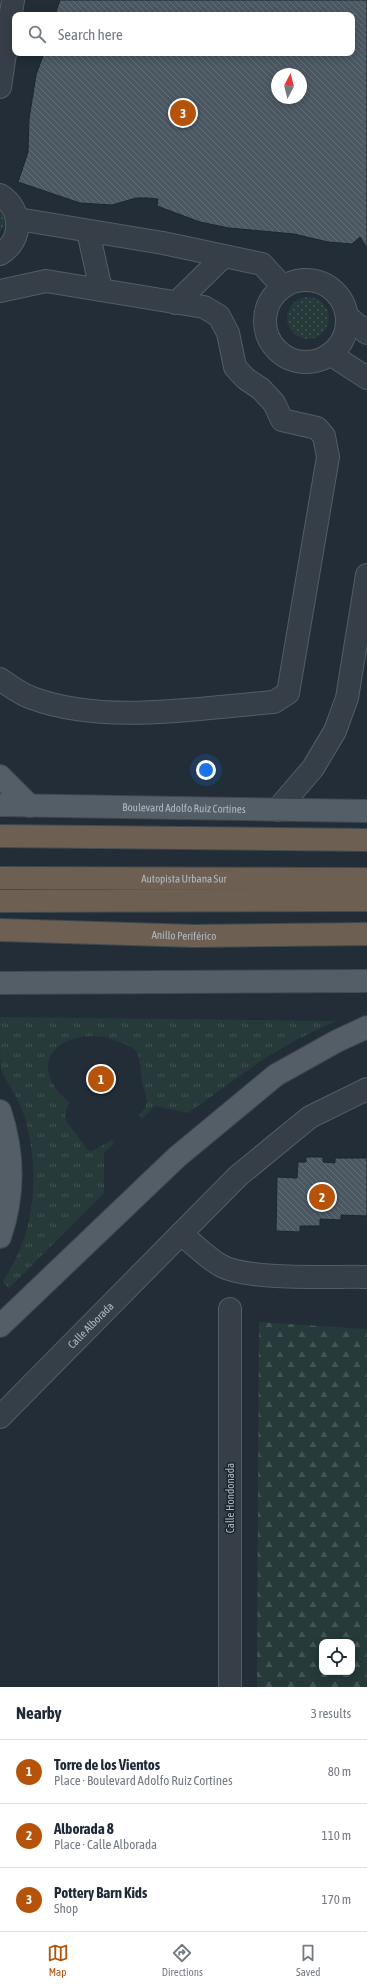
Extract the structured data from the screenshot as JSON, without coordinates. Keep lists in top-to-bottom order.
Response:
{
  "streets": {
    "highway": ["Autopista Urbana Sur", "Anillo Periférico"],
    "main road": ["Boulevard Adolfo Ruiz Cortines"],
    "street": ["Calle Alborada", "Calle Hondonada"]
  },
  "north": "top",
  "page": {
    "search": "Search here",
    "pins": ["3", "1", "2"],
    "heading": ["Nearby", "3 results"],
    "list": [
      {
        "mark": "1",
        "name": "Torre de los Vientos",
        "note": "Place · Boulevard Adolfo Ruiz Cortines",
        "value": "80 m"
      },
      {
        "mark": "2",
        "name": "Alborada 8",
        "note": "Place · Calle Alborada",
        "value": "110 m"
      },
      {
        "mark": "3",
        "name": "Pottery Barn Kids",
        "note": "Shop",
        "value": "170 m"
      }
    ],
    "nav": ["Map", "Directions", "Saved"]
  }
}
